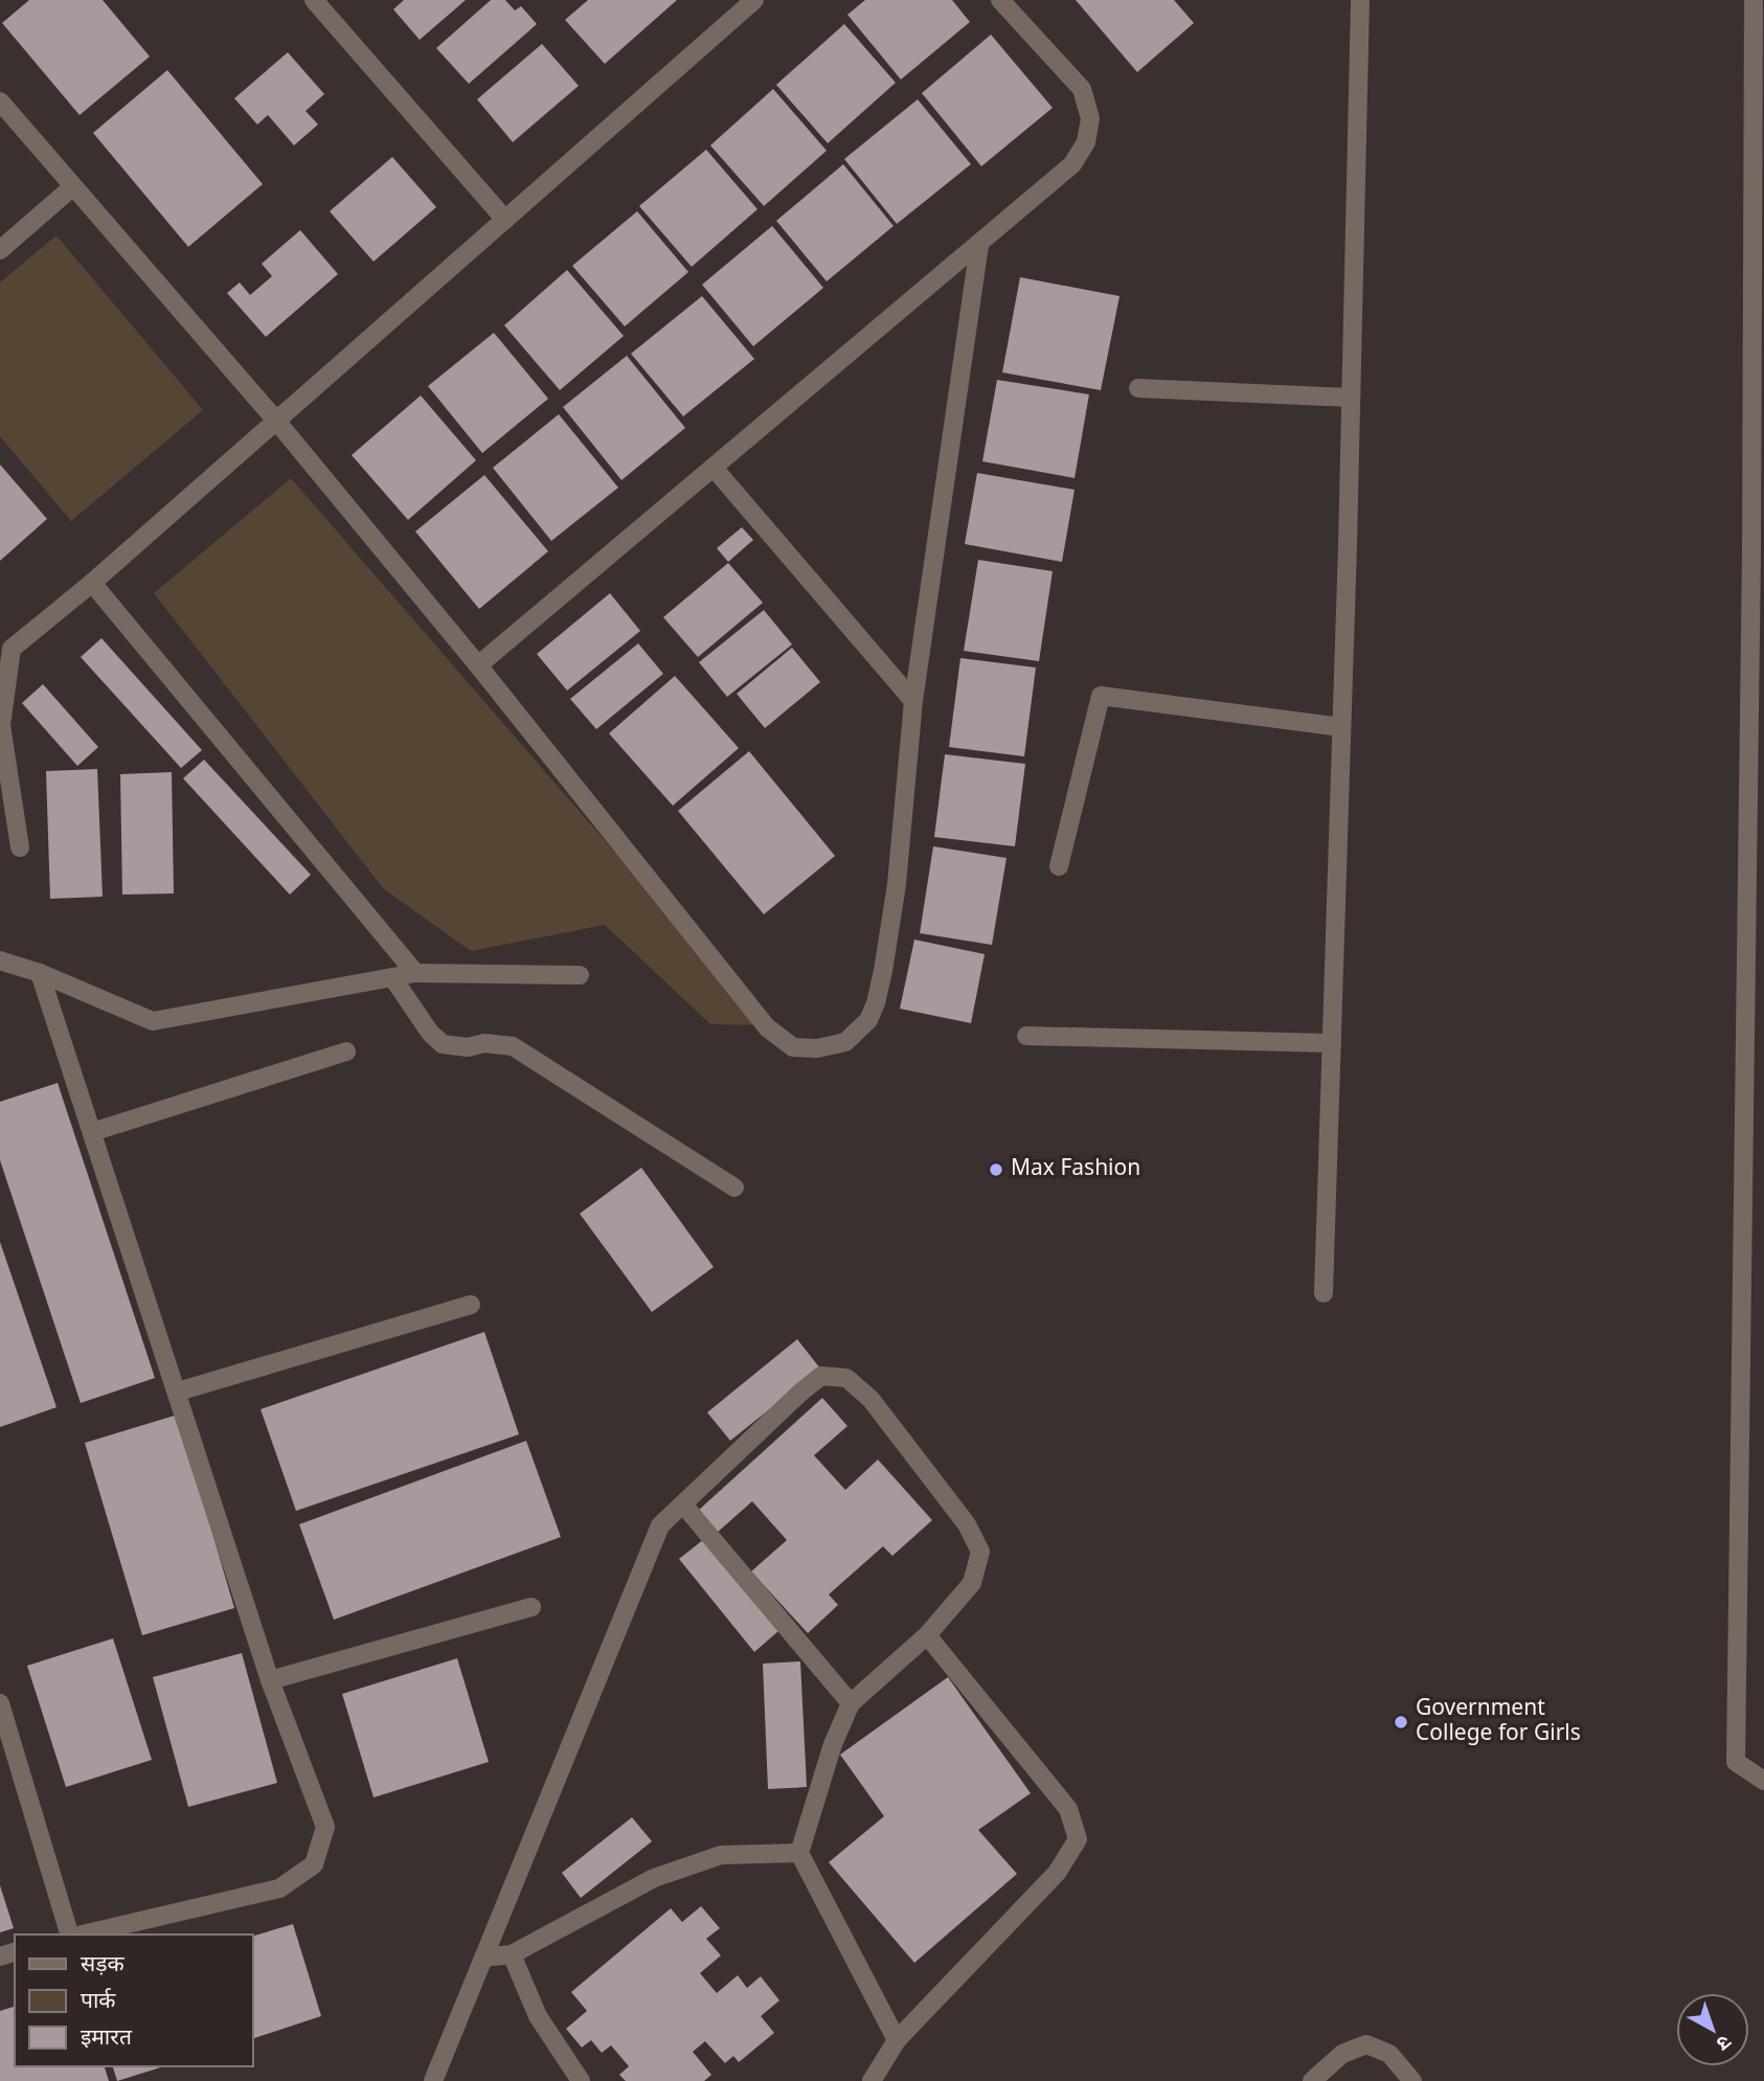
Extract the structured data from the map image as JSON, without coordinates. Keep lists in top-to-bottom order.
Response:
{
  "places": ["Max Fashion", "Government College for Girls"],
  "legend": ["सड़क", "पार्क", "इमारत"],
  "north": "bottom right"
}
